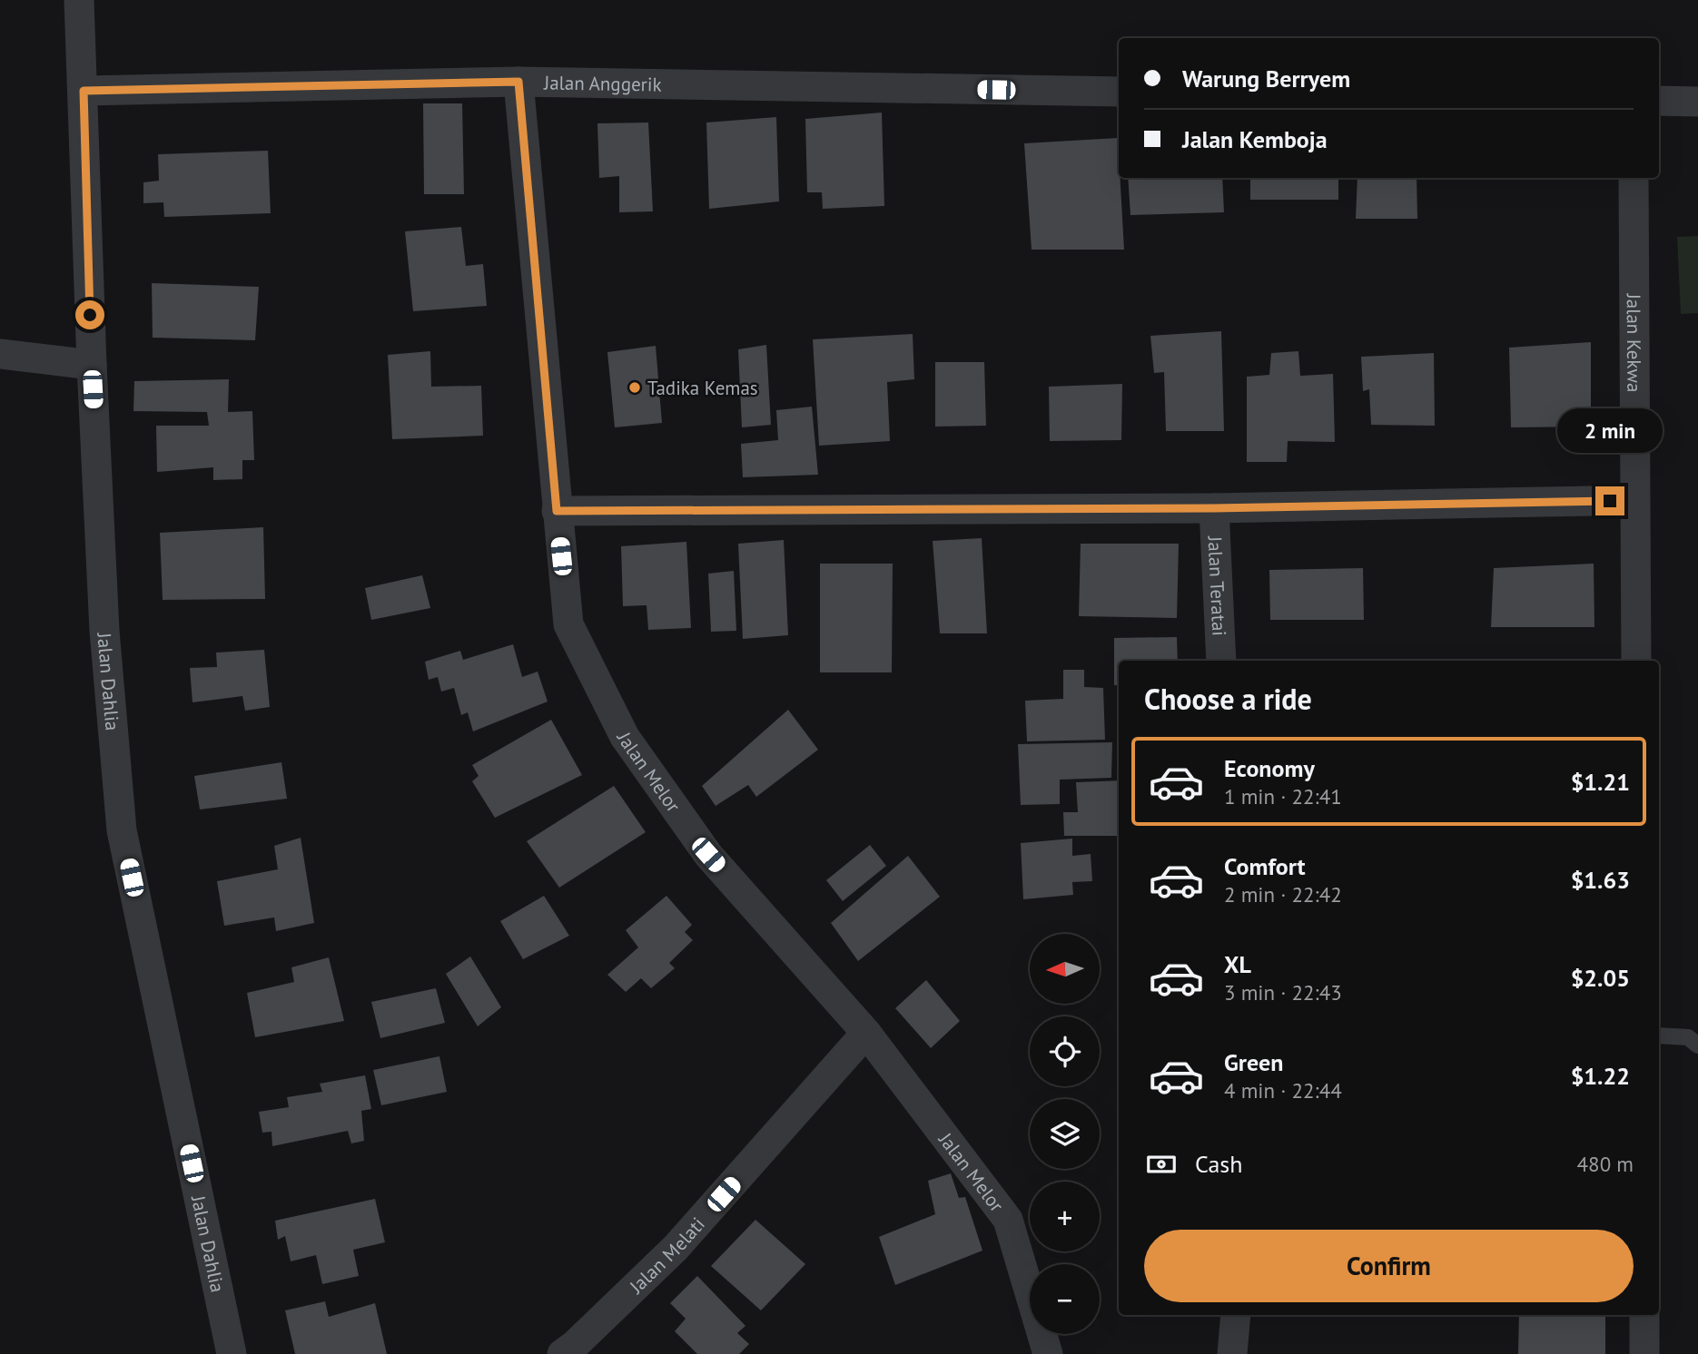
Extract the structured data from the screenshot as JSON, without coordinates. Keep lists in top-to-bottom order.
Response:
{
  "streets": {
    "street": [
      "Jalan Anggerik",
      "Jalan Kekwa",
      "Jalan Teratai",
      "Jalan Dahlia",
      "Jalan Melor",
      "Jalan Melati"
    ]
  },
  "crossings": [
    ["Jalan Anggerik", "Jalan Dahlia"],
    ["Jalan Anggerik", "Jalan Melor"],
    ["Jalan Melor", "Jalan Melati"]
  ],
  "places": ["Tadika Kemas"],
  "north": "left",
  "page": {
    "banner": ["Warung Berryem", "Jalan Kemboja"],
    "bubble": "2 min",
    "heading": "Choose a ride",
    "list": [
      {
        "name": "Economy",
        "note": "1 min · 22:41",
        "value": "$1.21"
      },
      {
        "name": "Comfort",
        "note": "2 min · 22:42",
        "value": "$1.63"
      },
      {
        "name": "XL",
        "note": "3 min · 22:43",
        "value": "$2.05"
      },
      {
        "name": "Green",
        "note": "4 min · 22:44",
        "value": "$1.22"
      }
    ],
    "map_buttons": ["+", "−"],
    "pay": ["Cash", "480 m"],
    "buttons": "Confirm"
  }
}
